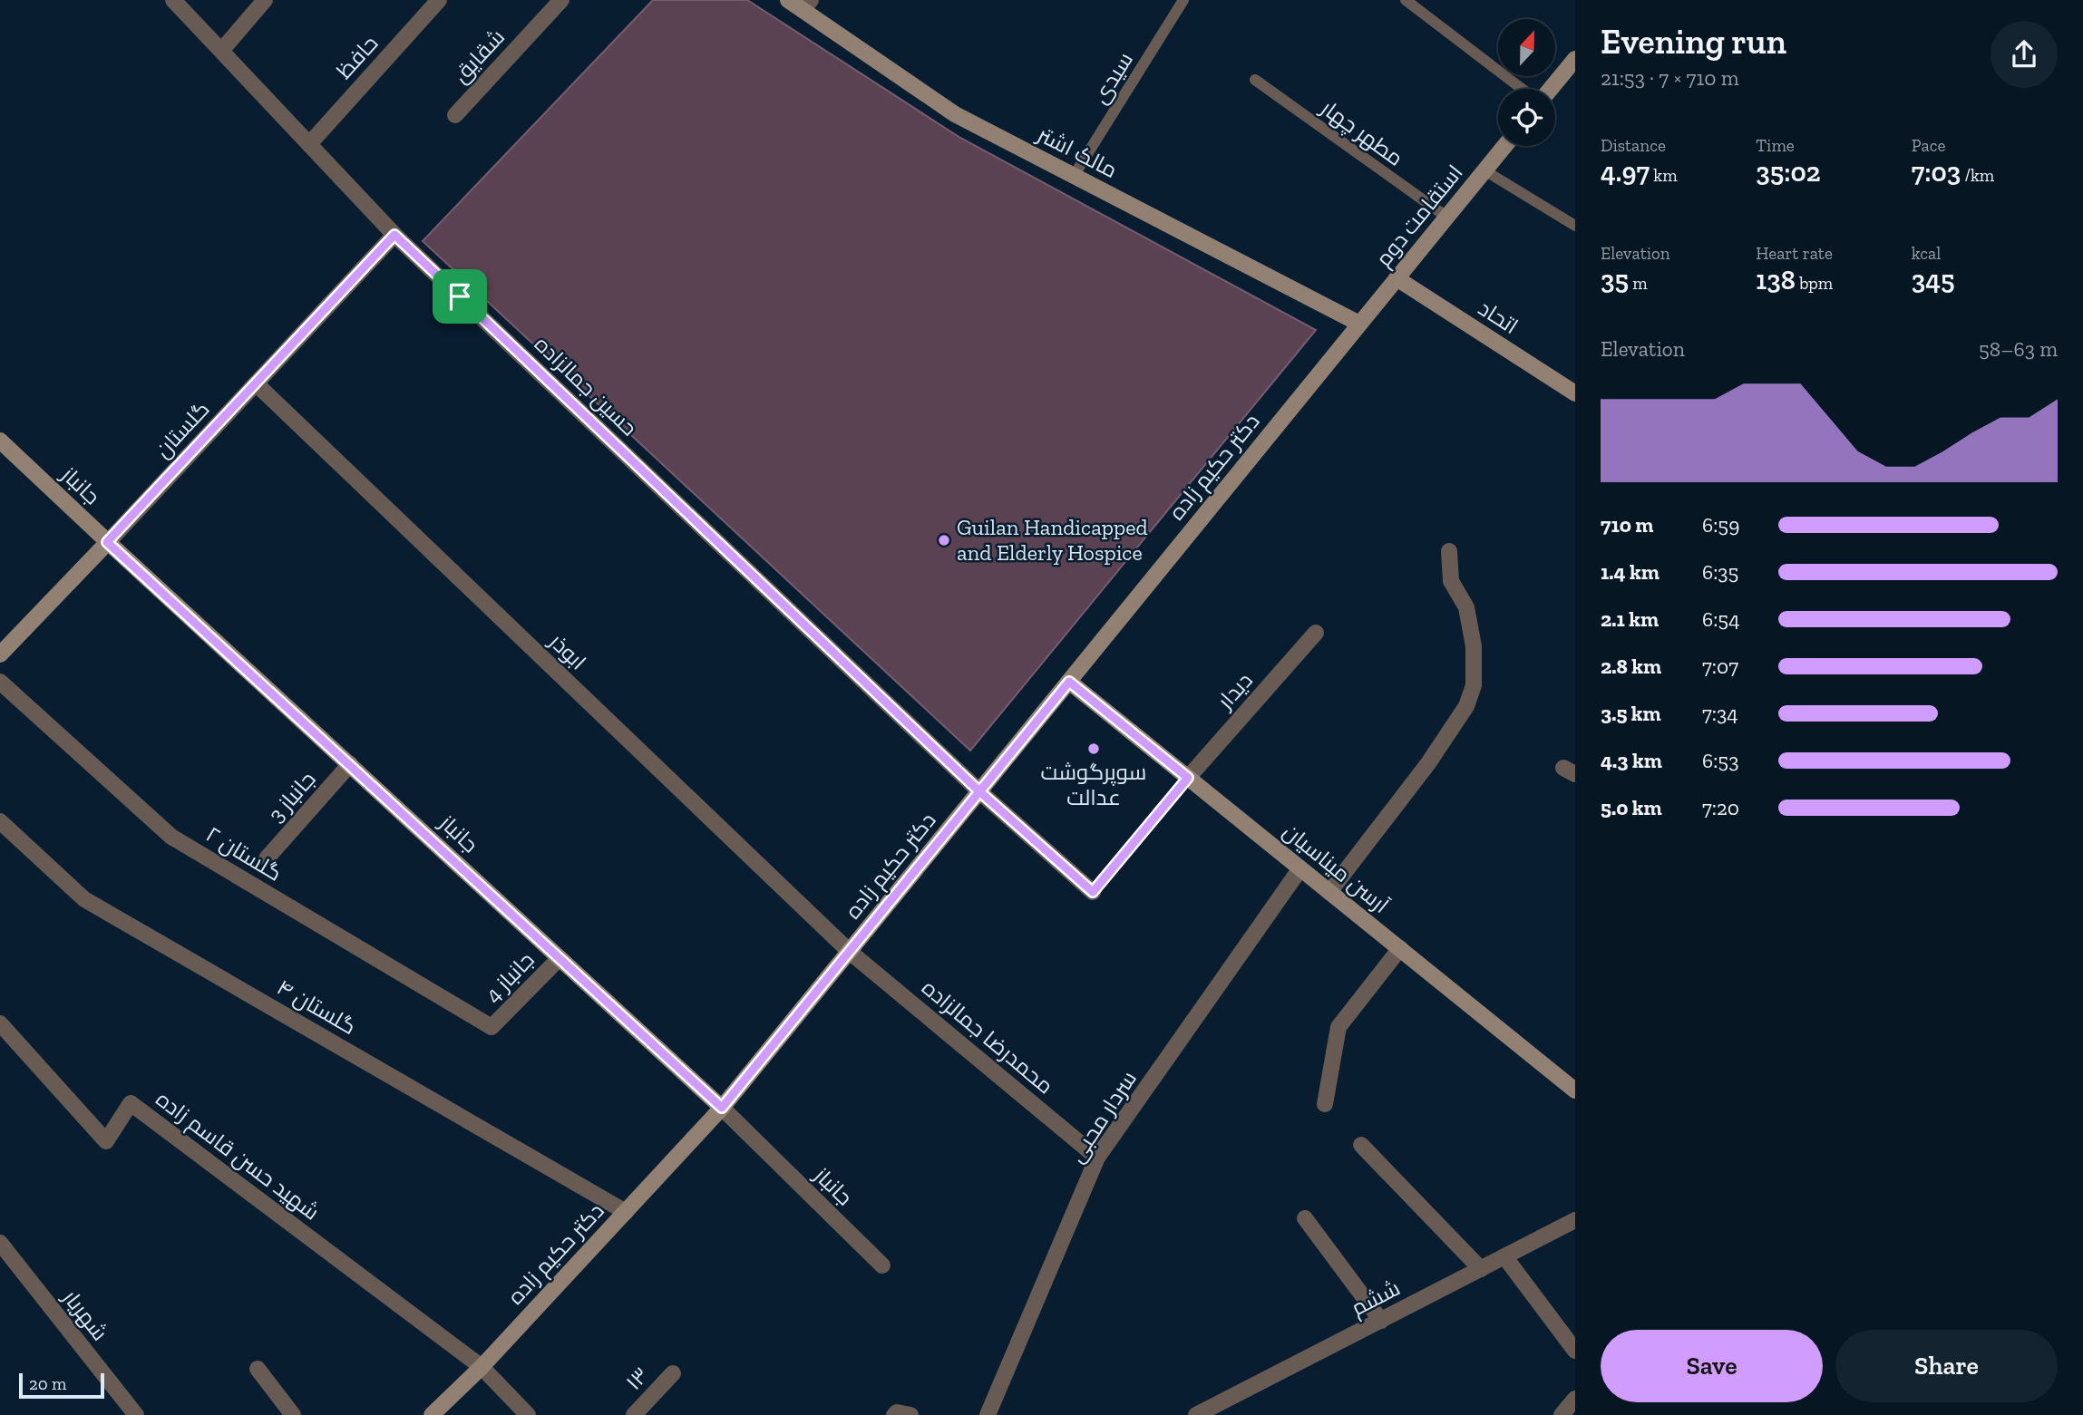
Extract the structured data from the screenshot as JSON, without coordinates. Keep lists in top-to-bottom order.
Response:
{
  "streets": {
    "street": [
      "شقایق",
      "حافظ",
      "مالک اشتر",
      "استقامت دوم",
      "اتحاد",
      "حسین جمالزاده",
      "گلستان",
      "دکتر حکیم زاده",
      "جانباز",
      "ابوذر",
      "دیدار",
      "جانباز 3",
      "گلستان ۲",
      "آرسن میناسیان",
      "جانباز 4",
      "گلستان ۴",
      "محمدرضا جمالزاده",
      "سردار محبی",
      "شهید حسن قاسم زاده",
      "ششم",
      "شهریار",
      "۱۳"
    ],
    "lane": ["سیدی", "مطهر چهار"]
  },
  "crossings": [
    ["حافظ", "حسین جمالزاده"],
    ["سیدی", "مالک اشتر"],
    ["مطهر چهار", "استقامت دوم"],
    ["مالک اشتر", "استقامت دوم"],
    ["مالک اشتر", "دکتر حکیم زاده"],
    ["استقامت دوم", "اتحاد"],
    ["استقامت دوم", "دکتر حکیم زاده"],
    ["حسین جمالزاده", "گلستان"],
    ["حسین جمالزاده", "دکتر حکیم زاده"],
    ["گلستان", "جانباز"],
    ["گلستان", "ابوذر"],
    ["دکتر حکیم زاده", "جانباز"],
    ["دکتر حکیم زاده", "ابوذر"],
    ["دکتر حکیم زاده", "آرسن میناسیان"],
    ["دکتر حکیم زاده", "گلستان ۴"],
    ["دکتر حکیم زاده", "محمدرضا جمالزاده"],
    ["دکتر حکیم زاده", "شهید حسن قاسم زاده"],
    ["جانباز", "جانباز 3"],
    ["جانباز", "جانباز 4"],
    ["ابوذر", "محمدرضا جمالزاده"],
    ["دیدار", "آرسن میناسیان"],
    ["گلستان ۲", "جانباز 4"],
    ["آرسن میناسیان", "سردار محبی"],
    ["محمدرضا جمالزاده", "سردار محبی"]
  ],
  "places": ["Guilan Handicapped and Elderly Hospice", "سوپرگوشت عدالت"],
  "scale_bar": "20 m",
  "north": "top",
  "page": {
    "heading": ["Evening run", "21:53 · 7 × 710 m"],
    "stats": [
      ["Distance", "4.97 km"],
      ["Time", "35:02"],
      ["Pace", "7:03 /km"],
      ["Elevation", "35 m"],
      ["Heart rate", "138 bpm"],
      ["kcal", "345"]
    ],
    "chart": ["Elevation", "58–63 m"],
    "list": [
      {
        "name": "710 m",
        "note": "6:59"
      },
      {
        "name": "1.4 km",
        "note": "6:35"
      },
      {
        "name": "2.1 km",
        "note": "6:54"
      },
      {
        "name": "2.8 km",
        "note": "7:07"
      },
      {
        "name": "3.5 km",
        "note": "7:34"
      },
      {
        "name": "4.3 km",
        "note": "6:53"
      },
      {
        "name": "5.0 km",
        "note": "7:20"
      }
    ],
    "buttons": ["Save", "Share"],
    "scale": "20 m"
  }
}
